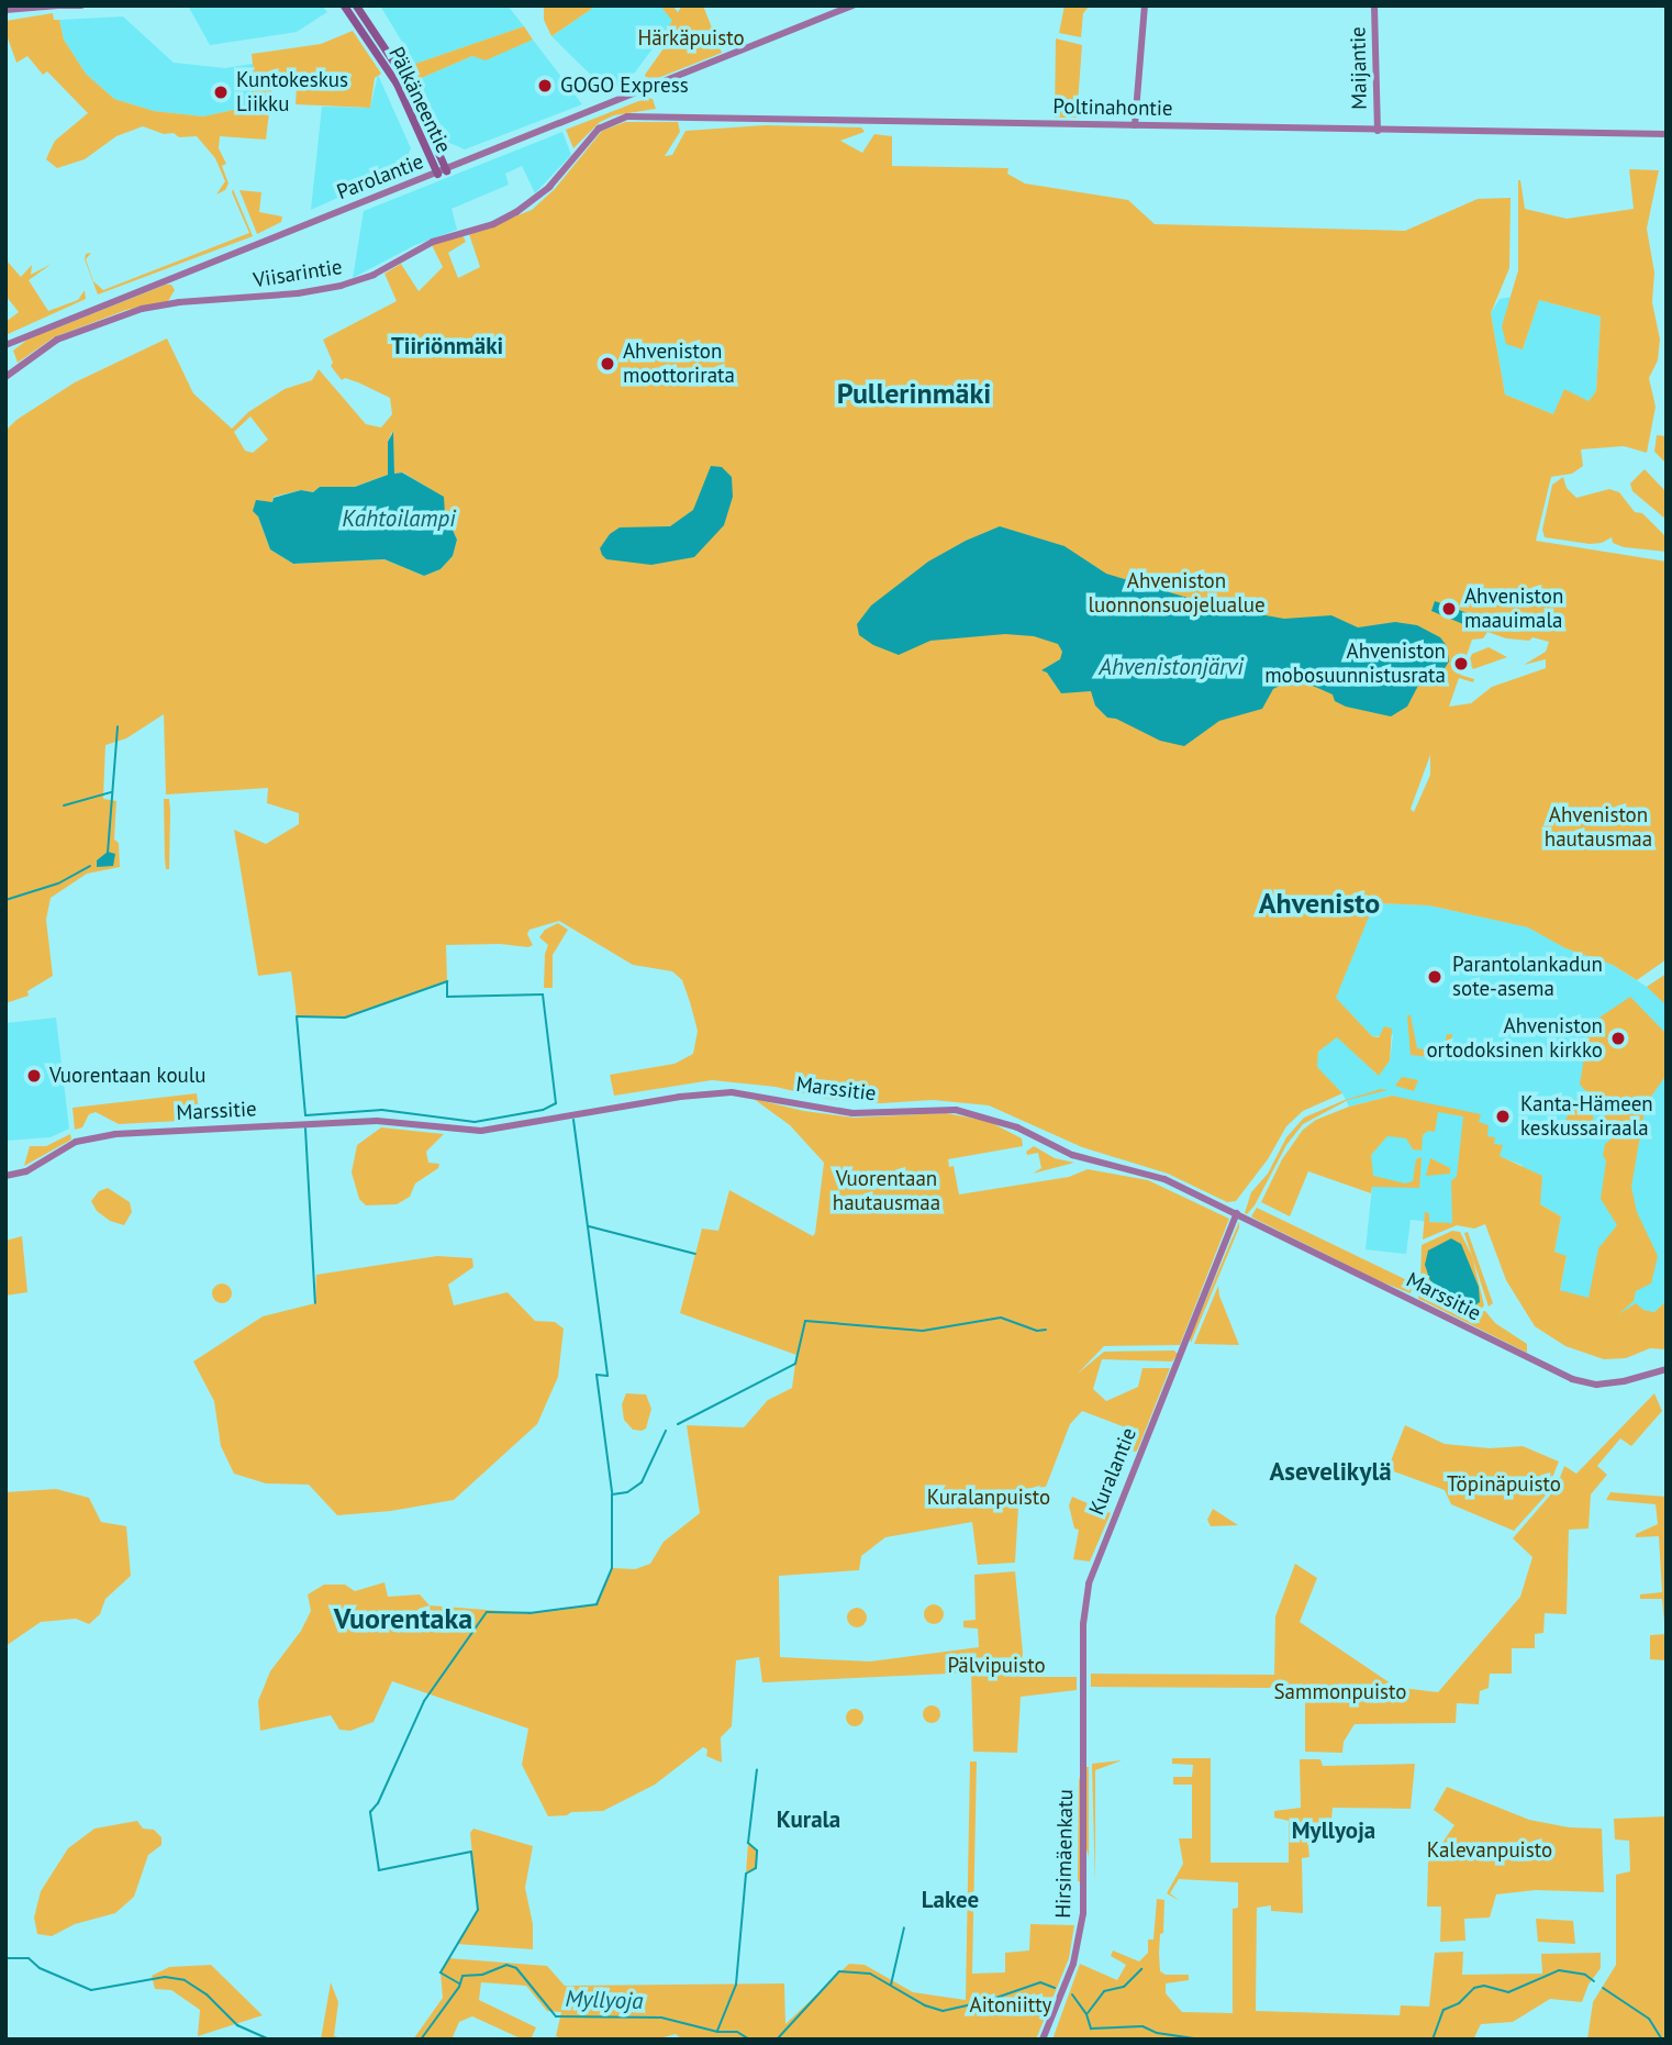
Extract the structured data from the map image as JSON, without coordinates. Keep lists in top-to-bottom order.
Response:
{
  "streets": {
    "main road": [
      "Maijantie",
      "Pälkäneentie",
      "Poltinahontie",
      "Parolantie",
      "Viisarintie",
      "Marssitie",
      "Kuralantie",
      "Hirsimäenkatu"
    ]
  },
  "crossings": [
    ["Maijantie", "Poltinahontie"],
    ["Pälkäneentie", "Parolantie"],
    ["Poltinahontie", "Viisarintie"],
    ["Marssitie", "Kuralantie"],
    ["Kuralantie", "Hirsimäenkatu"]
  ],
  "districts": [
    "Tiiriönmäki",
    "Pullerinmäki",
    "Ahvenisto",
    "Asevelikylä",
    "Vuorentaka",
    "Kurala",
    "Myllyoja",
    "Lakee"
  ],
  "water": ["Kahtoilampi", "Ahvenistonjärvi", "Myllyoja"],
  "parks": [
    "Härkäpuisto",
    "Ahveniston luonnonsuojelualue",
    "Ahveniston hautausmaa",
    "Vuorentaan hautausmaa",
    "Töpinäpuisto",
    "Kuralanpuisto",
    "Pälvipuisto",
    "Sammonpuisto",
    "Kalevanpuisto",
    "Aitoniitty"
  ],
  "places": [
    "GOGO Express",
    "Kuntokeskus Liikku",
    "Ahveniston moottorirata",
    "Ahveniston maauimala",
    "Ahveniston mobosuunnistusrata",
    "Parantolankadun sote-asema",
    "Ahveniston ortodoksinen kirkko",
    "Vuorentaan koulu",
    "Kanta-Hämeen keskussairaala"
  ]
}
